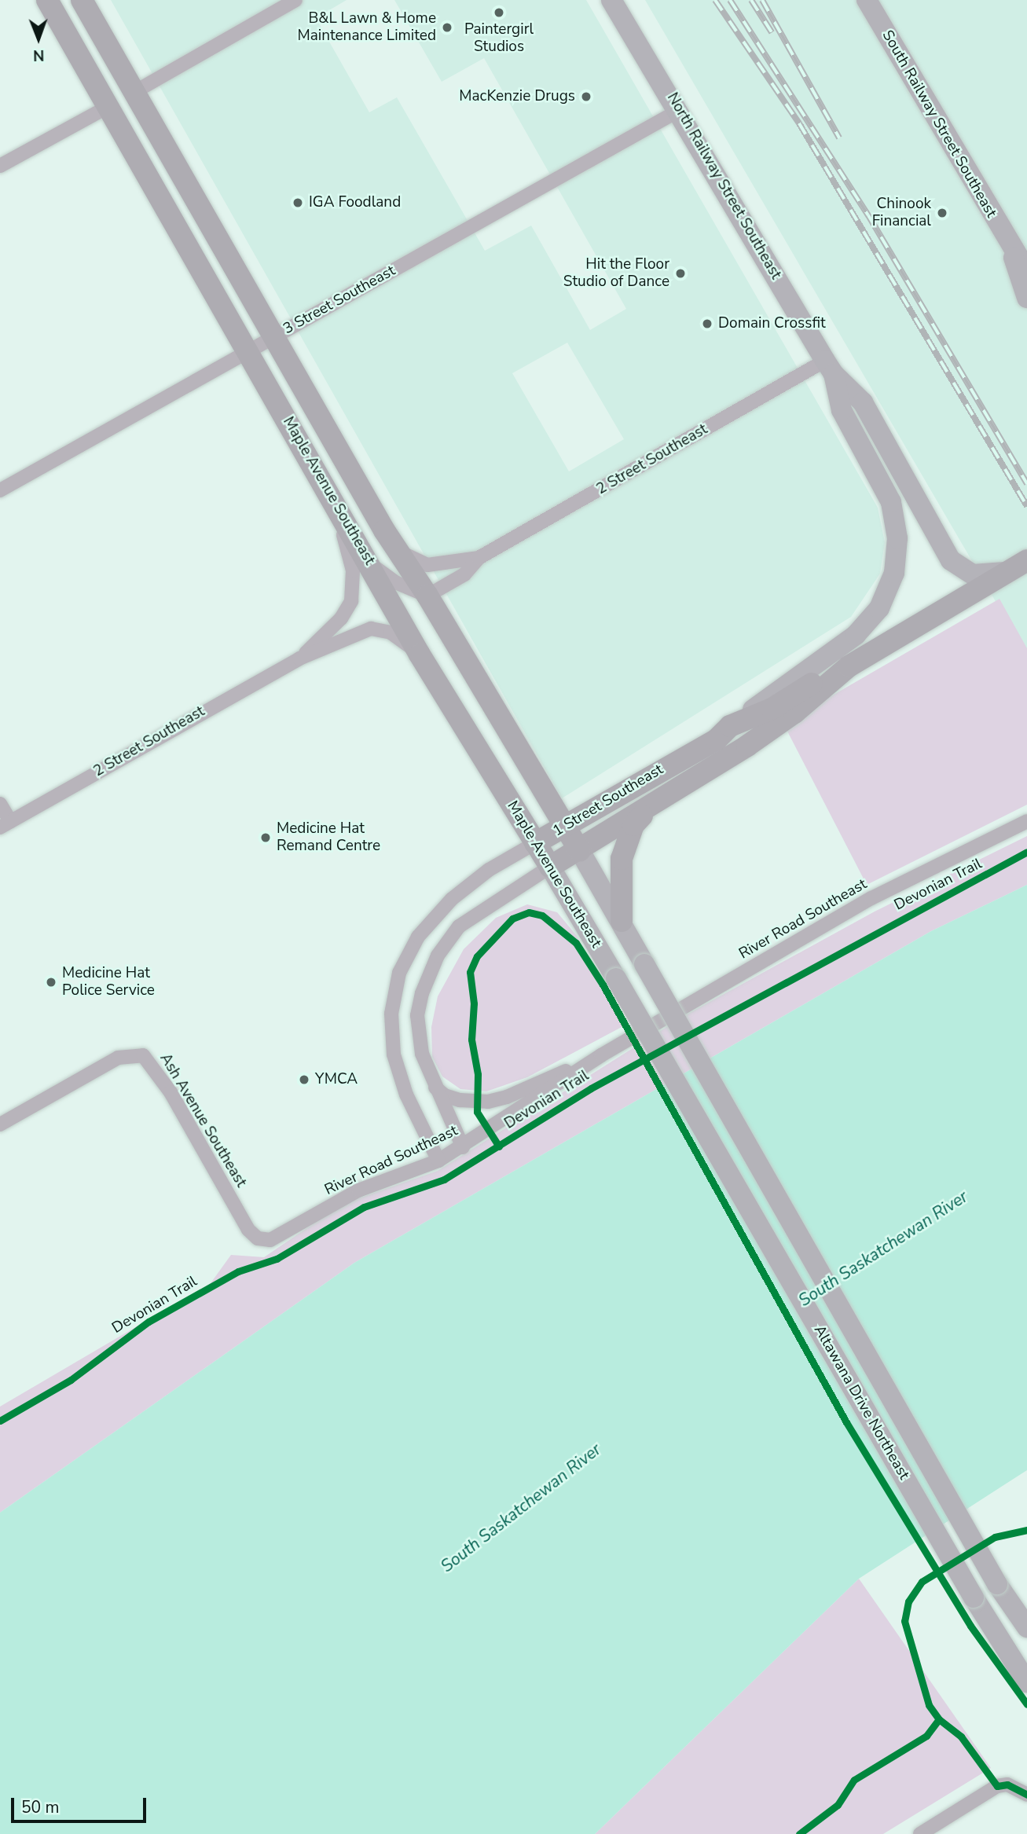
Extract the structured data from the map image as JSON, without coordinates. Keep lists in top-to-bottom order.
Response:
{
  "streets": {
    "main road": [
      "South Railway Street Southeast",
      "North Railway Street Southeast",
      "Maple Avenue Southeast",
      "1 Street Southeast",
      "Altawana Drive Northeast"
    ],
    "street": [
      "3 Street Southeast",
      "2 Street Southeast",
      "River Road Southeast",
      "Ash Avenue Southeast"
    ],
    "cycle path": ["Devonian Trail"]
  },
  "crossings": [
    ["North Railway Street Southeast", "3 Street Southeast"],
    ["North Railway Street Southeast", "2 Street Southeast"],
    ["North Railway Street Southeast", "1 Street Southeast"],
    ["3 Street Southeast", "Maple Avenue Southeast"],
    ["2 Street Southeast", "Maple Avenue Southeast"],
    ["Maple Avenue Southeast", "1 Street Southeast"],
    ["Maple Avenue Southeast", "Altawana Drive Northeast"],
    ["1 Street Southeast", "River Road Southeast"],
    ["River Road Southeast", "Ash Avenue Southeast"]
  ],
  "water": ["South Saskatchewan River"],
  "places": [
    "Paintergirl Studios",
    "B&L Lawn & Home Maintenance Limited",
    "MacKenzie Drugs",
    "IGA Foodland",
    "Chinook Financial",
    "Hit the Floor Studio of Dance",
    "Domain Crossfit",
    "Medicine Hat Remand Centre",
    "Medicine Hat Police Service",
    "YMCA"
  ],
  "scale_bar": "50 m",
  "north": "bottom"
}
